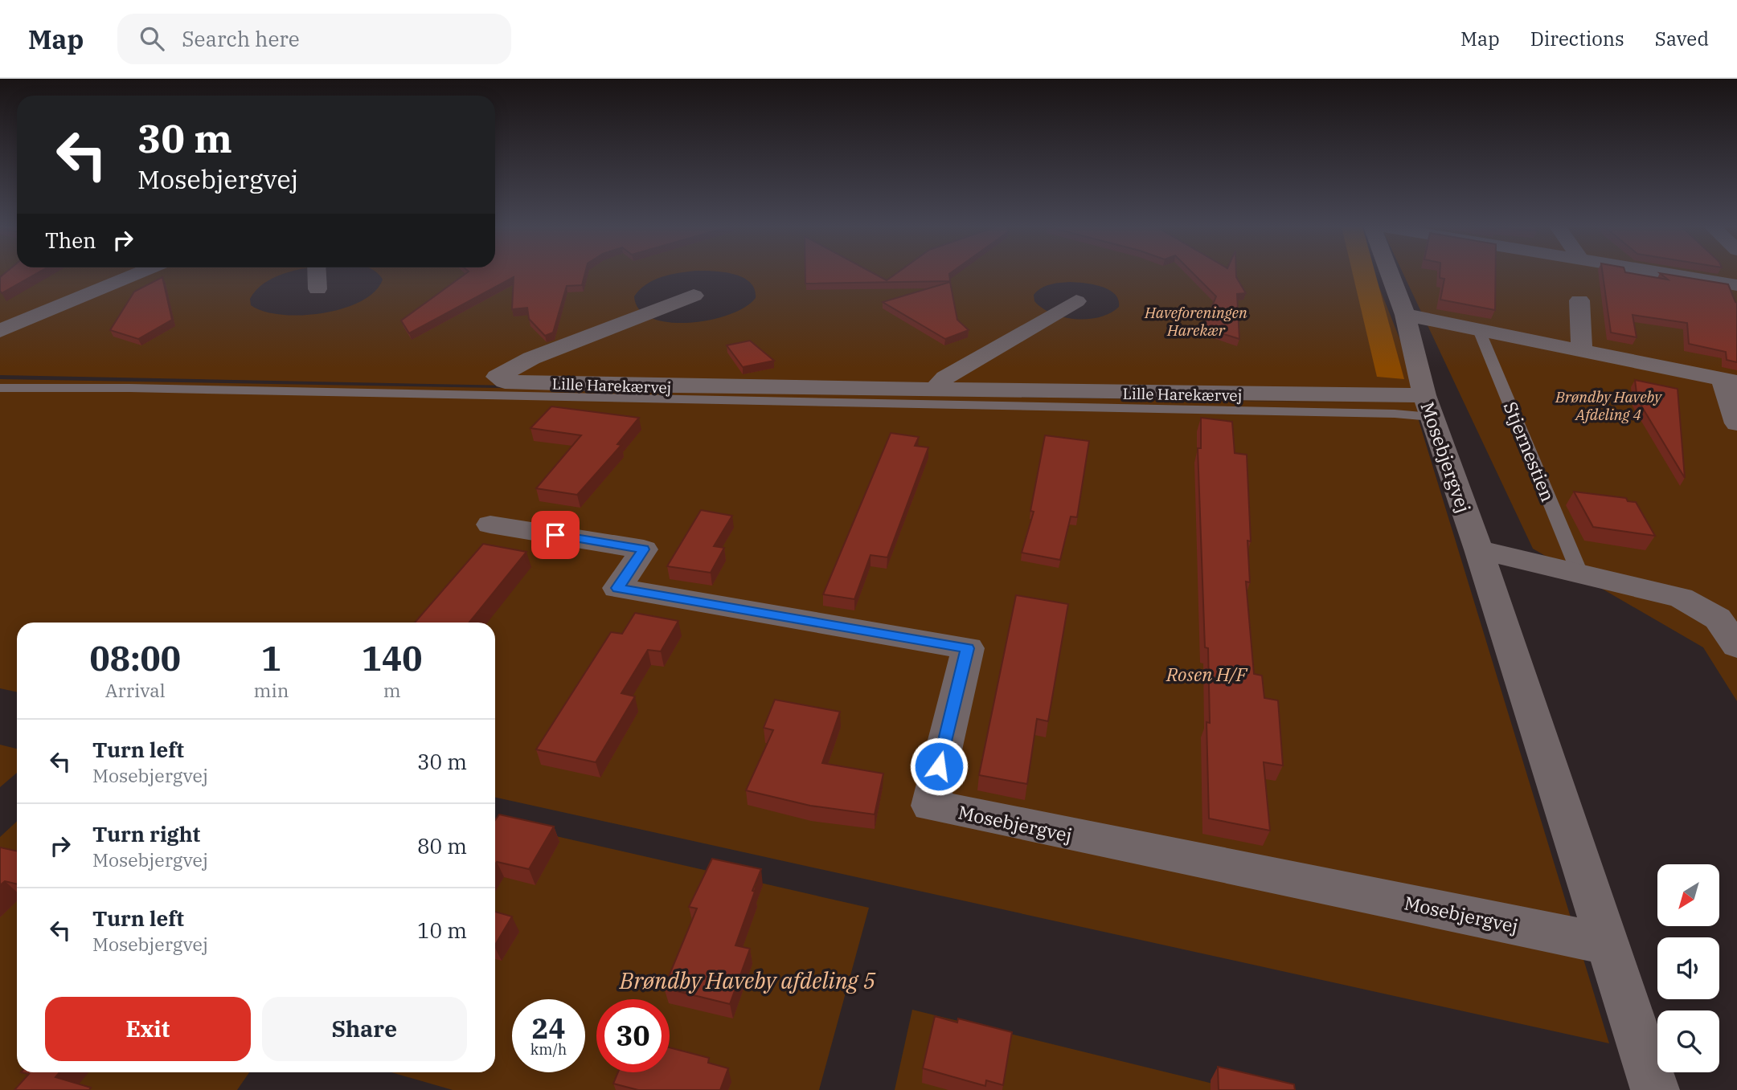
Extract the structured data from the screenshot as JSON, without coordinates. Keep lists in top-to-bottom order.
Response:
{
  "streets": {
    "street": ["Lille Harekærvej", "Mosebjergvej"],
    "lane": ["Stjernestien"]
  },
  "crossings": [
    ["Lille Harekærvej", "Mosebjergvej"]
  ],
  "parks": [
    "Haveforeningen Harekær",
    "Brøndby Haveby Afdeling 4",
    "Rosen H/F",
    "Brøndby Haveby afdeling 5"
  ],
  "north": "bottom left",
  "page": {
    "header": "Map",
    "search": "Search here",
    "nav": ["Map", "Directions", "Saved"],
    "turn": ["30 m", "Mosebjergvej"],
    "then": "Then",
    "eta": [
      "08:00",
      "Arrival",
      "1",
      "min",
      "140",
      "m"
    ],
    "list": [
      {
        "name": "Turn left",
        "note": "Mosebjergvej",
        "value": "30 m"
      },
      {
        "name": "Turn right",
        "note": "Mosebjergvej",
        "value": "80 m"
      },
      {
        "name": "Turn left",
        "note": "Mosebjergvej",
        "value": "10 m"
      }
    ],
    "buttons": ["Exit", "Share"],
    "speed": "24 km/h",
    "limit": "30"
  }
}
